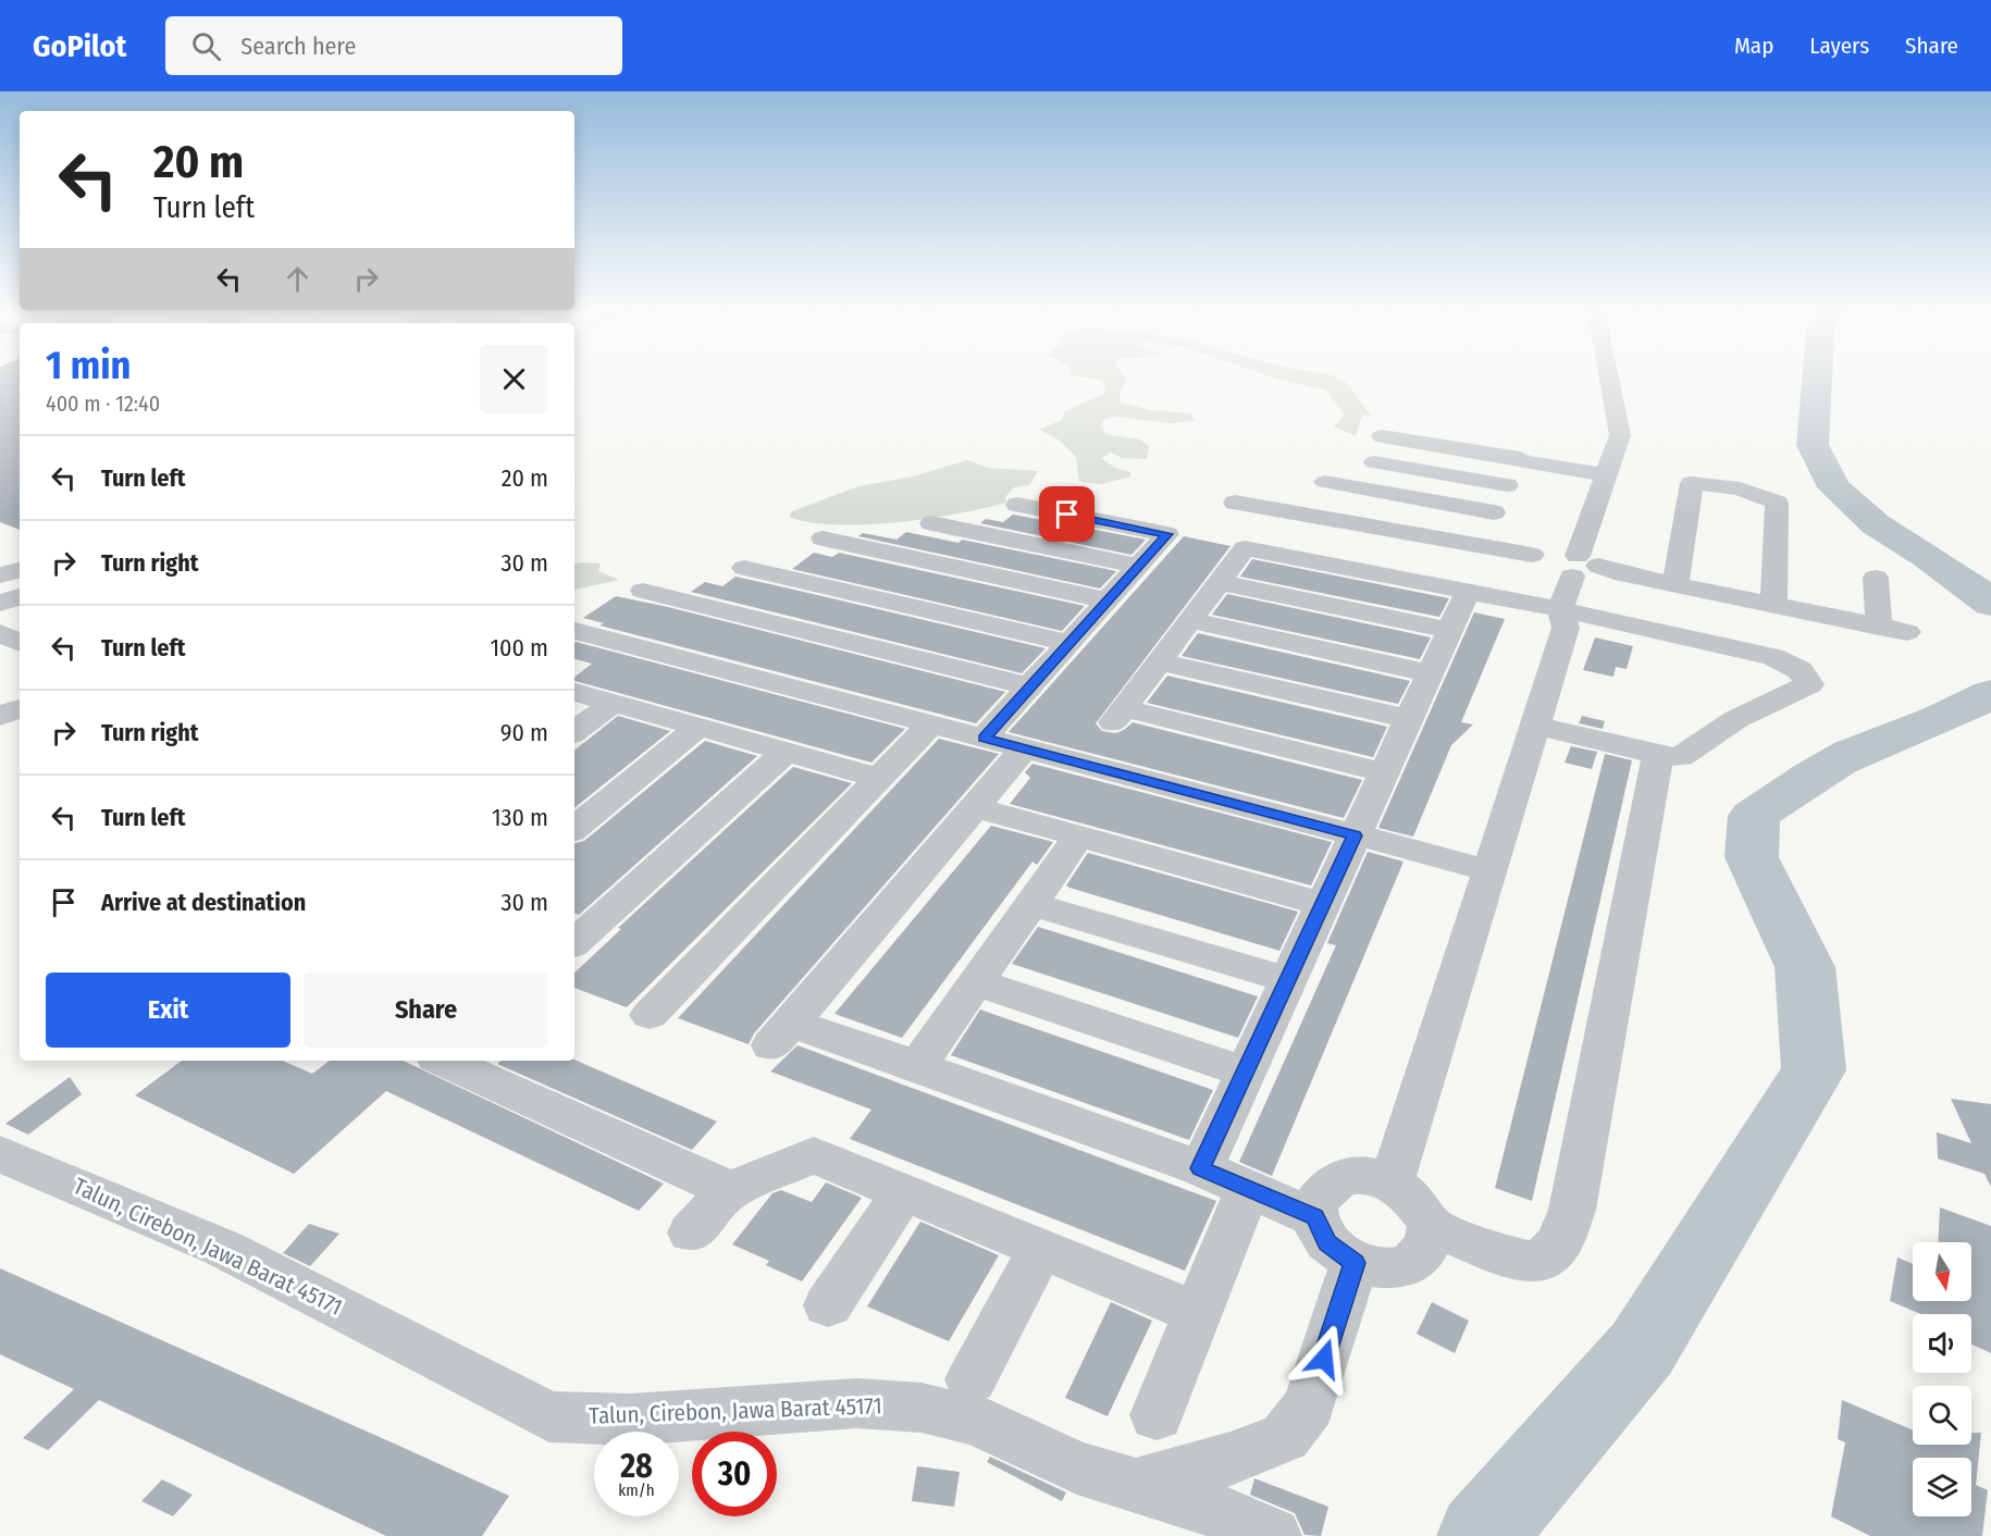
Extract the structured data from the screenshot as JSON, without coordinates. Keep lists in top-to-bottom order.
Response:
{
  "streets": {
    "street": ["Talun, Cirebon, Jawa Barat 45171"]
  },
  "north": "bottom",
  "page": {
    "header": "GoPilot",
    "search": "Search here",
    "nav": ["Map", "Layers", "Share"],
    "turn": ["20 m", "Turn left"],
    "heading": ["1 min", "400 m · 12:40"],
    "list": [
      {
        "name": "Turn left",
        "value": "20 m"
      },
      {
        "name": "Turn right",
        "value": "30 m"
      },
      {
        "name": "Turn left",
        "value": "100 m"
      },
      {
        "name": "Turn right",
        "value": "90 m"
      },
      {
        "name": "Turn left",
        "value": "130 m"
      },
      {
        "name": "Arrive at destination",
        "value": "30 m"
      }
    ],
    "buttons": ["Exit", "Share"],
    "speed": "28 km/h",
    "limit": "30"
  }
}
